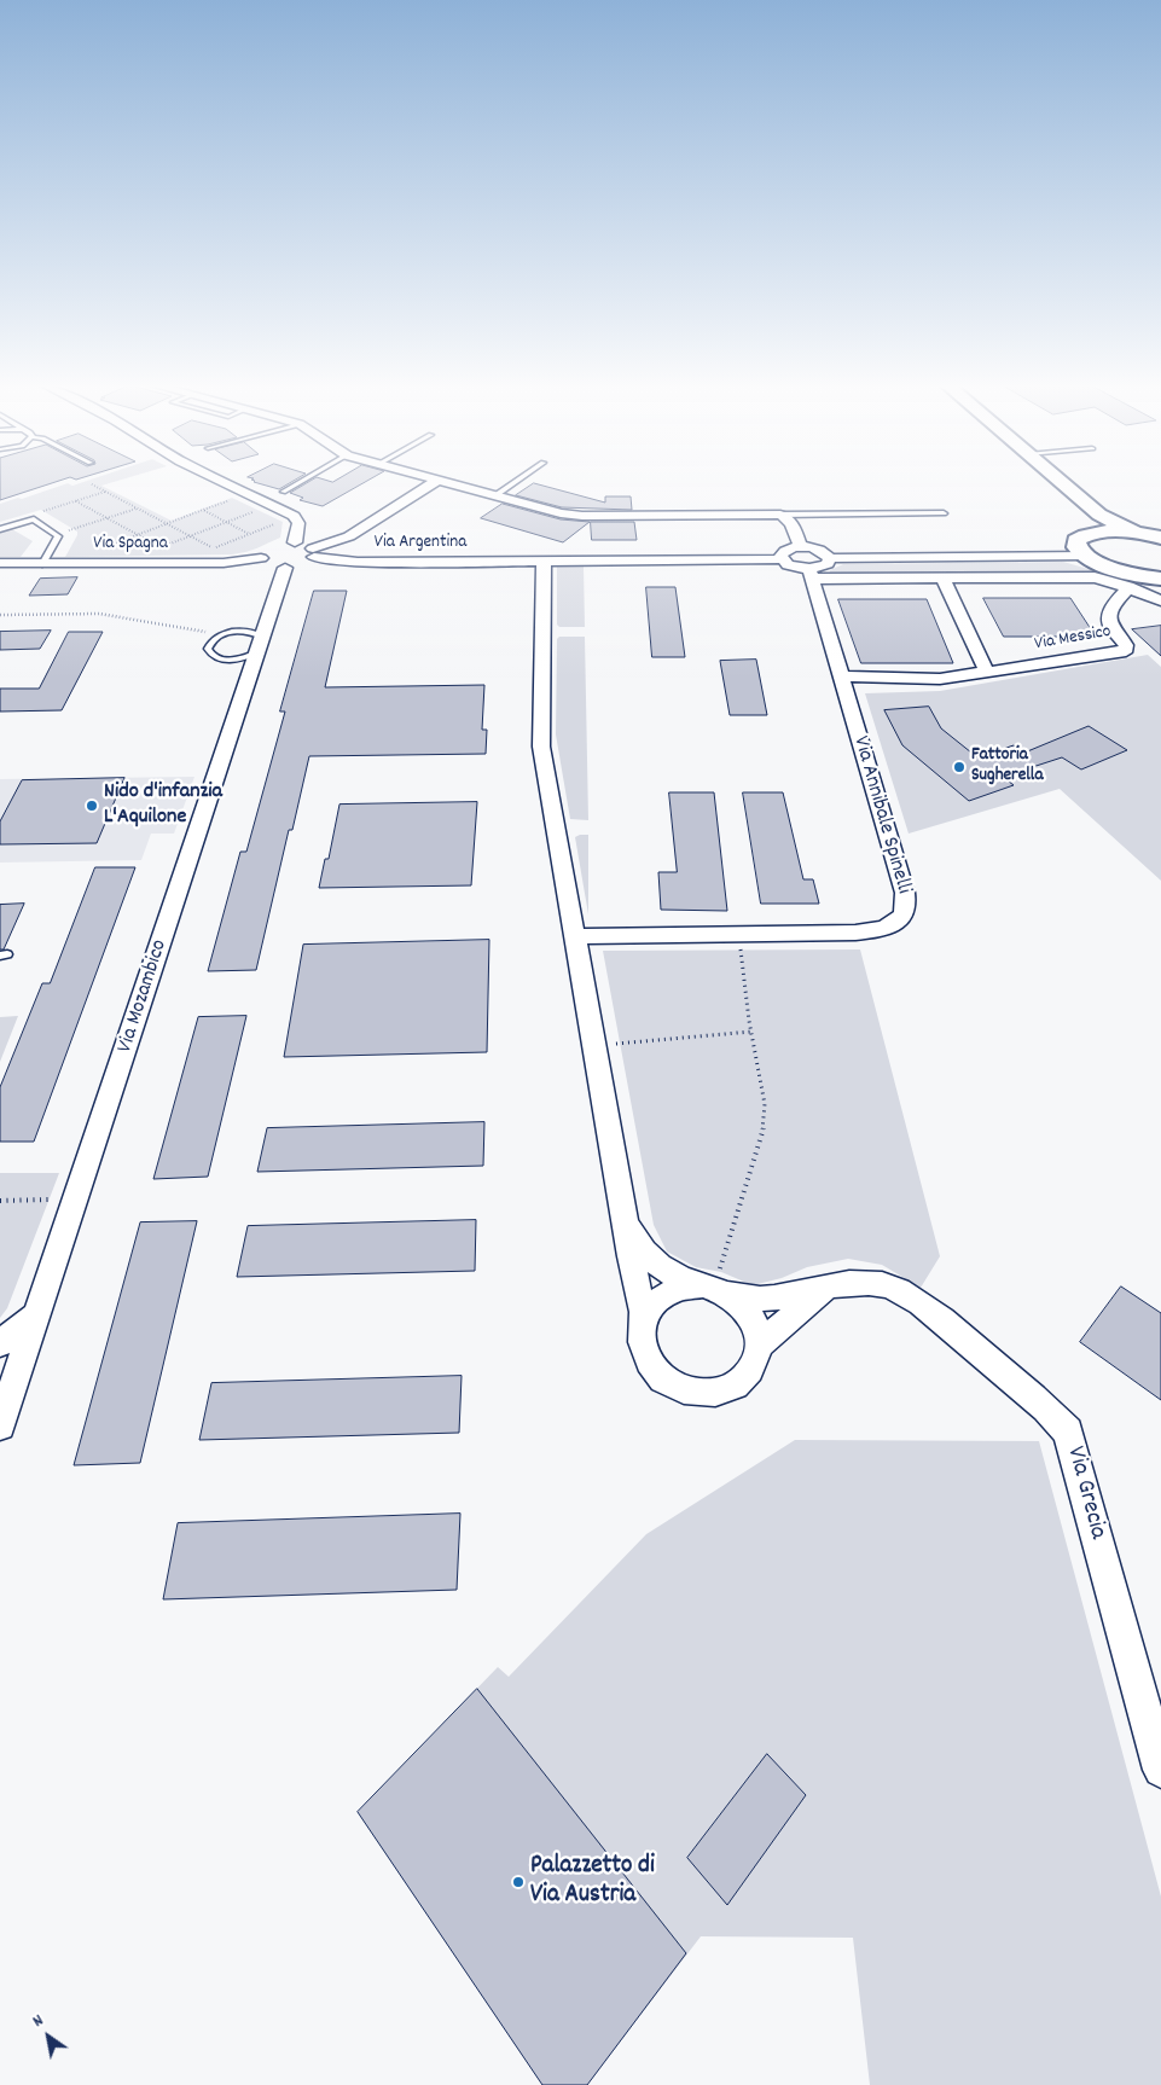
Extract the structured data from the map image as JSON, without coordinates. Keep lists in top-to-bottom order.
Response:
{
  "streets": {
    "street": [
      "Via Argentina",
      "Via Spagna",
      "Via Messico",
      "Via Annibale Spinelli",
      "Via Mozambico",
      "Via Grecia"
    ]
  },
  "crossings": [
    ["Via Argentina", "Via Annibale Spinelli"],
    ["Via Messico", "Via Annibale Spinelli"]
  ],
  "places": ["Fattoria Sugherella", "Nido d'infanzia L'Aquilone", "Palazzetto di Via Austria"],
  "north": "top left"
}
